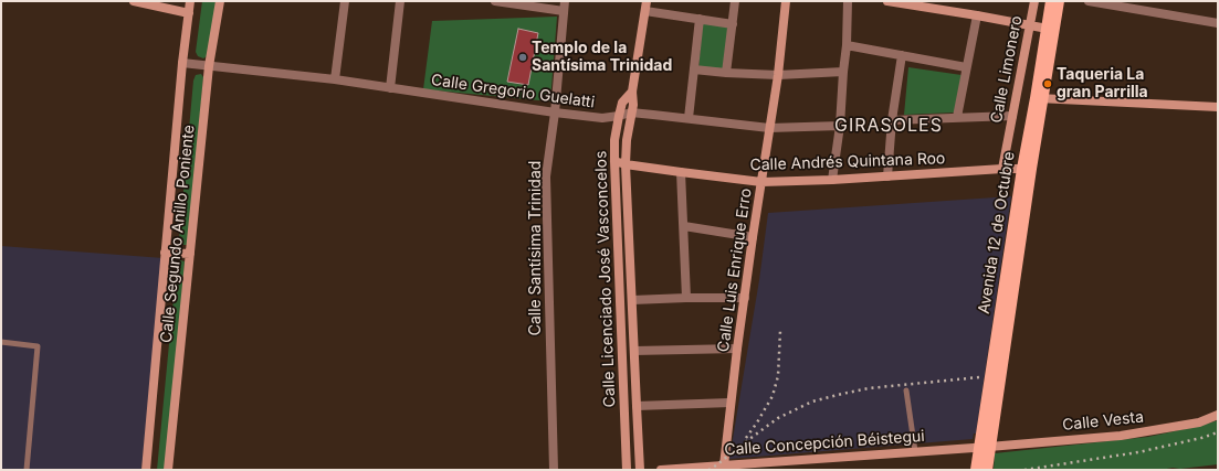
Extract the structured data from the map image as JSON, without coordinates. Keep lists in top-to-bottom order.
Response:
{
  "streets": {
    "main road": ["Avenida 12 de Octubre"],
    "street": [
      "Calle Limonero",
      "Calle Gregorio Guelatti",
      "Calle Andrés Quintana Roo",
      "Calle Segundo Anillo Poniente",
      "Calle Santísima Trinidad",
      "Calle Luis Enrique Erro",
      "Calle Licenciado José Vasconcelos",
      "Calle Vesta",
      "Calle Concepción Béistegui"
    ]
  },
  "crossings": [
    ["Calle Limonero", "Calle Andrés Quintana Roo"],
    ["Calle Gregorio Guelatti", "Calle Segundo Anillo Poniente"],
    ["Calle Gregorio Guelatti", "Calle Santísima Trinidad"],
    ["Calle Gregorio Guelatti", "Calle Luis Enrique Erro"],
    ["Calle Gregorio Guelatti", "Calle Licenciado José Vasconcelos"],
    ["Calle Andrés Quintana Roo", "Avenida 12 de Octubre"],
    ["Calle Andrés Quintana Roo", "Calle Luis Enrique Erro"],
    ["Calle Andrés Quintana Roo", "Calle Licenciado José Vasconcelos"],
    ["Avenida 12 de Octubre", "Calle Vesta"],
    ["Avenida 12 de Octubre", "Calle Concepción Béistegui"],
    ["Calle Luis Enrique Erro", "Calle Concepción Béistegui"],
    ["Calle Vesta", "Calle Concepción Béistegui"]
  ],
  "districts": ["GIRASOLES"],
  "places": ["Templo de la Santísima Trinidad", "Taqueria La gran Parrilla"]
}
